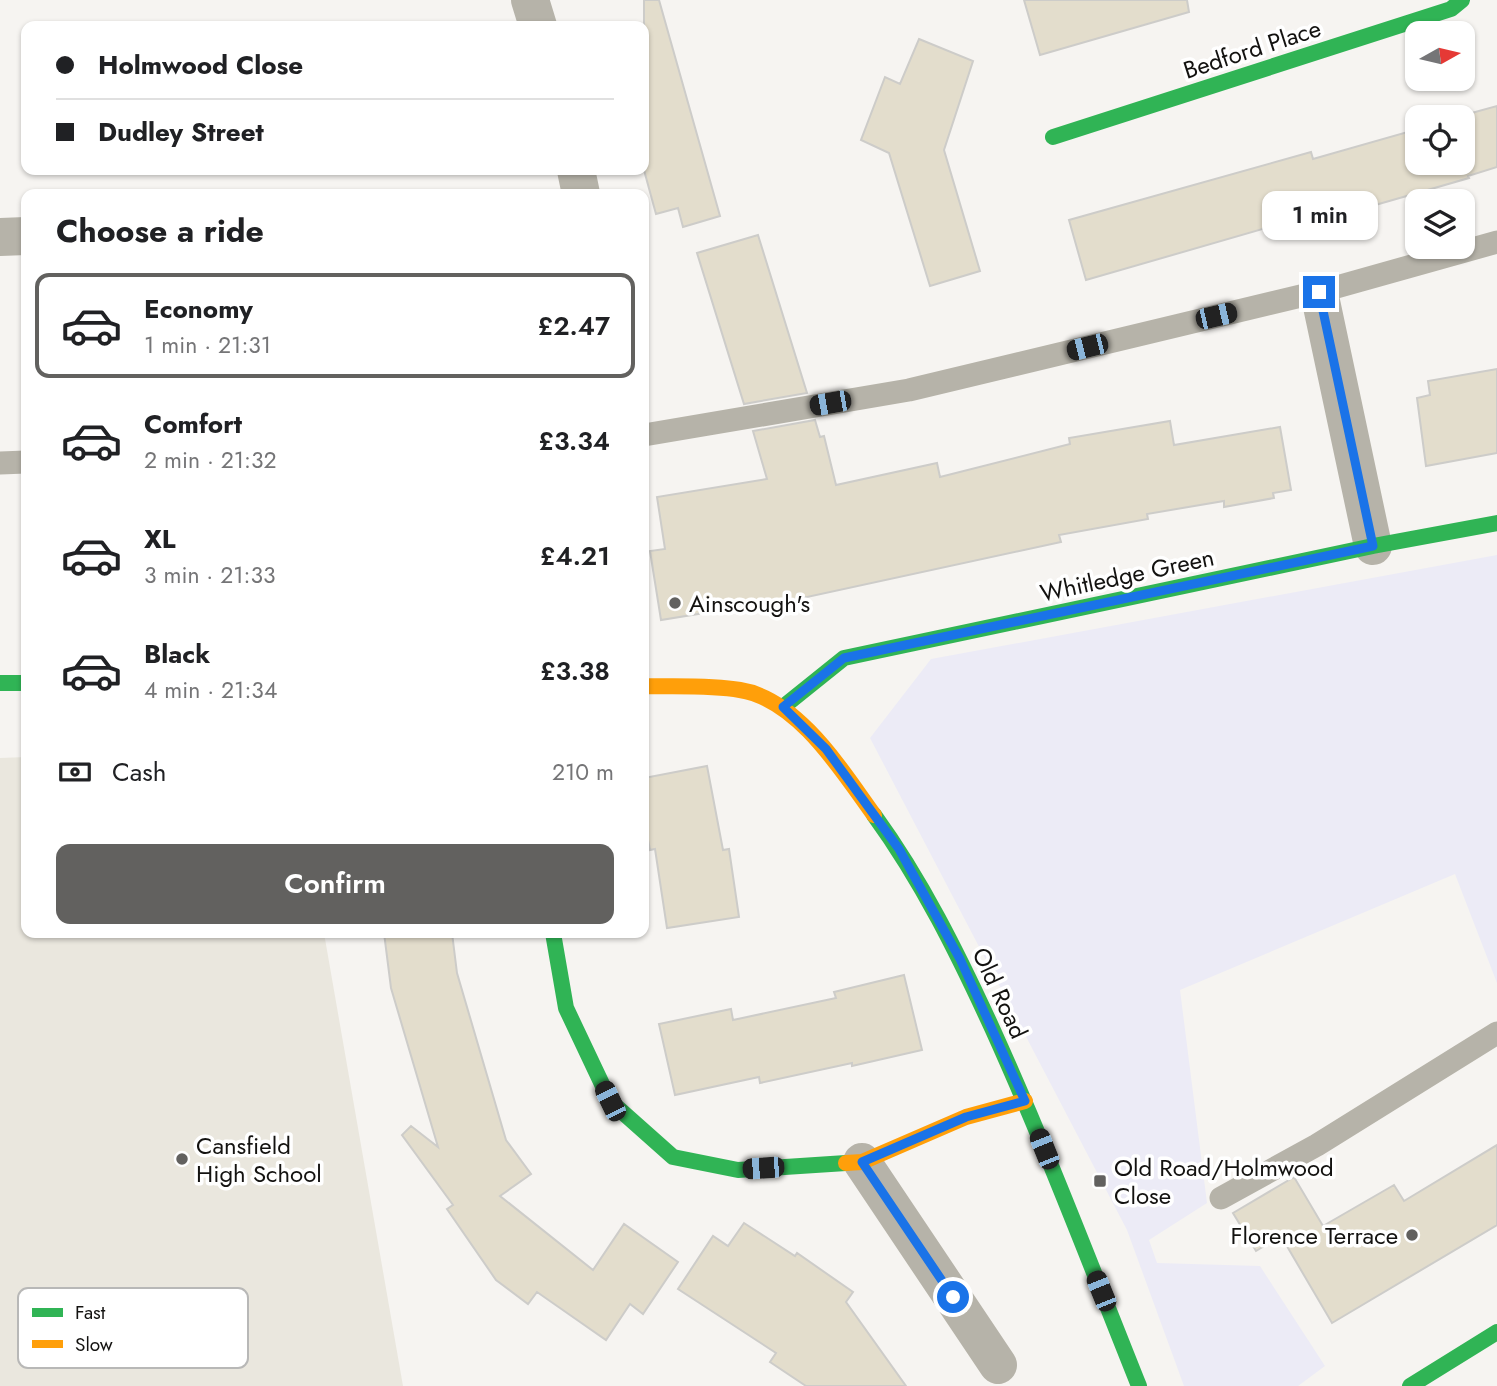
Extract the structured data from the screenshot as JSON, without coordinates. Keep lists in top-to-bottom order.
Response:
{
  "streets": {
    "street": ["Bedford Place", "Whitledge Green", "Old Road"]
  },
  "crossings": [
    ["Whitledge Green", "Old Road"]
  ],
  "places": {
    "other": ["Ainscough's", "Cansfield High School", "Florence Terrace"],
    "transit": ["Old Road/Holmwood Close"]
  },
  "legend": ["Fast", "Slow"],
  "north": "right",
  "page": {
    "banner": ["Holmwood Close", "Dudley Street"],
    "heading": "Choose a ride",
    "bubble": "1 min",
    "list": [
      {
        "name": "Economy",
        "note": "1 min · 21:31",
        "value": "£2.47"
      },
      {
        "name": "Comfort",
        "note": "2 min · 21:32",
        "value": "£3.34"
      },
      {
        "name": "XL",
        "note": "3 min · 21:33",
        "value": "£4.21"
      },
      {
        "name": "Black",
        "note": "4 min · 21:34",
        "value": "£3.38"
      }
    ],
    "pay": ["Cash", "210 m"],
    "buttons": "Confirm"
  }
}
